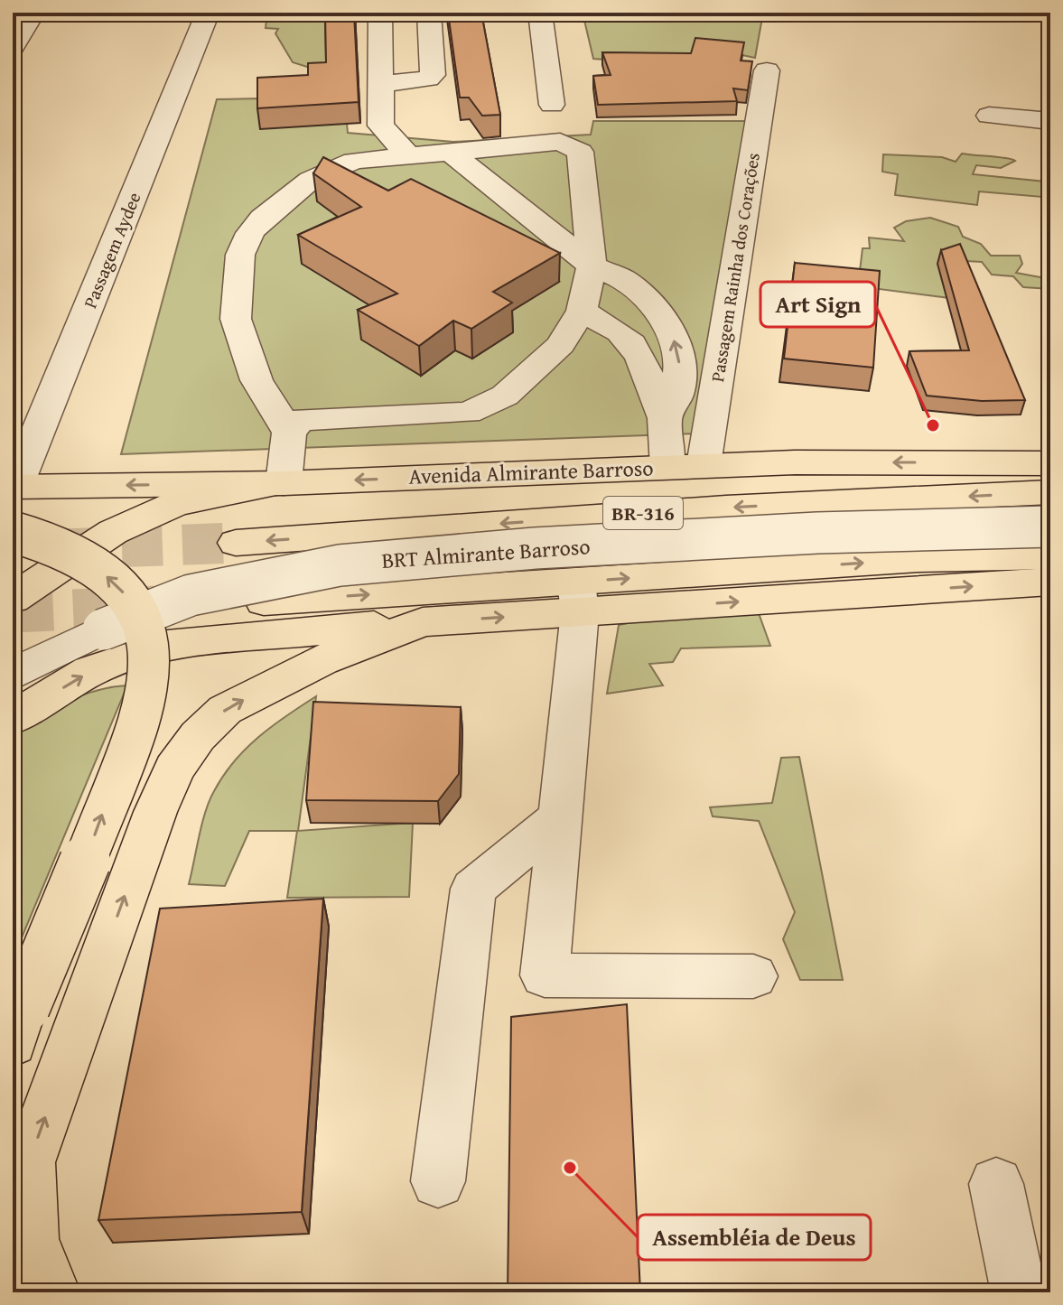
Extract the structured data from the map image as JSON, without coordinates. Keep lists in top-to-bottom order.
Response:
{
  "streets": {
    "main road": ["Avenida Almirante Barroso", "BR-316"],
    "street": ["Passagem Aydee", "Passagem Rainha dos Corações", "BRT Almirante Barroso"]
  },
  "crossings": [
    ["Passagem Aydee", "Avenida Almirante Barroso"],
    ["Passagem Rainha dos Corações", "Avenida Almirante Barroso"]
  ],
  "places": ["Art Sign", "Assembléia de Deus"]
}
